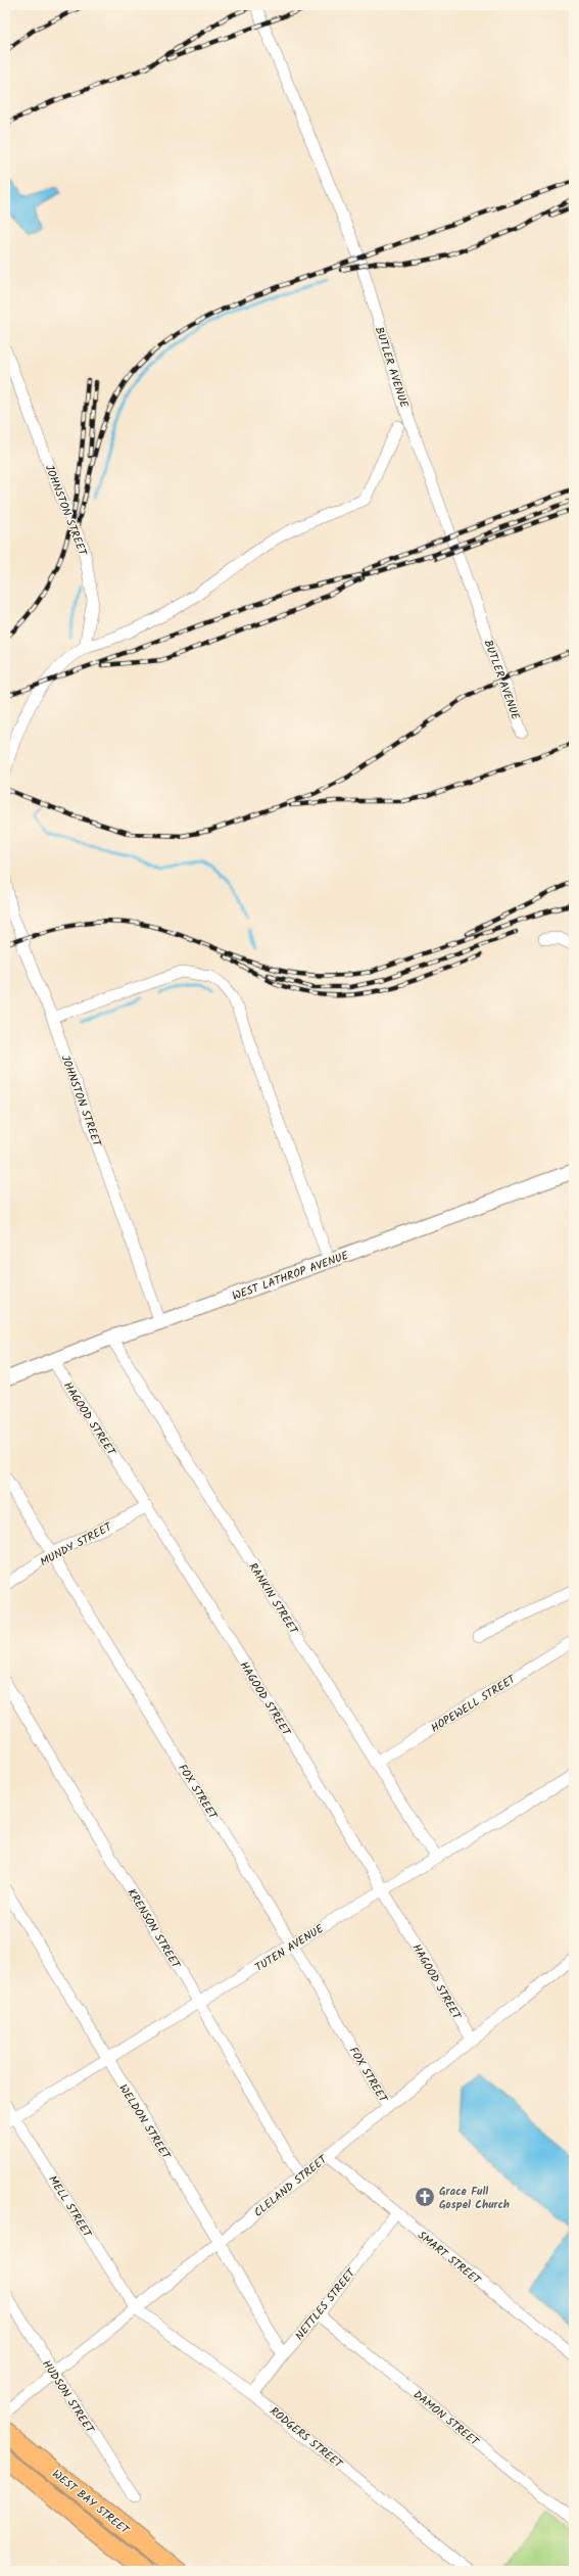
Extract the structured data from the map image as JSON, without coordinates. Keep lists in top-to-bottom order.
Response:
{
  "streets": {
    "main road": ["WEST BAY STREET"],
    "street": [
      "BUTLER AVENUE",
      "JOHNSTON STREET",
      "WEST LATHROP AVENUE",
      "HAGOOD STREET",
      "MUNDY STREET",
      "RANKIN STREET",
      "HOPEWELL STREET",
      "FOX STREET",
      "KRENSON STREET",
      "TUTEN AVENUE",
      "WELDON STREET",
      "CLELAND STREET",
      "MELL STREET",
      "SMART STREET",
      "NETTLES STREET",
      "HUDSON STREET",
      "DAMON STREET",
      "RODGERS STREET"
    ]
  },
  "crossings": [
    ["JOHNSTON STREET", "WEST LATHROP AVENUE"],
    ["WEST LATHROP AVENUE", "HAGOOD STREET"],
    ["WEST LATHROP AVENUE", "RANKIN STREET"],
    ["HAGOOD STREET", "MUNDY STREET"],
    ["HAGOOD STREET", "TUTEN AVENUE"],
    ["HAGOOD STREET", "CLELAND STREET"],
    ["MUNDY STREET", "FOX STREET"],
    ["RANKIN STREET", "HOPEWELL STREET"],
    ["RANKIN STREET", "TUTEN AVENUE"],
    ["FOX STREET", "TUTEN AVENUE"],
    ["FOX STREET", "CLELAND STREET"],
    ["KRENSON STREET", "TUTEN AVENUE"],
    ["KRENSON STREET", "CLELAND STREET"],
    ["TUTEN AVENUE", "WELDON STREET"],
    ["TUTEN AVENUE", "MELL STREET"],
    ["WELDON STREET", "CLELAND STREET"],
    ["WELDON STREET", "NETTLES STREET"],
    ["CLELAND STREET", "MELL STREET"],
    ["CLELAND STREET", "SMART STREET"],
    ["CLELAND STREET", "HUDSON STREET"],
    ["CLELAND STREET", "RODGERS STREET"],
    ["MELL STREET", "RODGERS STREET"],
    ["SMART STREET", "NETTLES STREET"],
    ["NETTLES STREET", "DAMON STREET"],
    ["NETTLES STREET", "RODGERS STREET"]
  ],
  "places": {
    "church": ["Grace Full Gospel Church"]
  }
}
